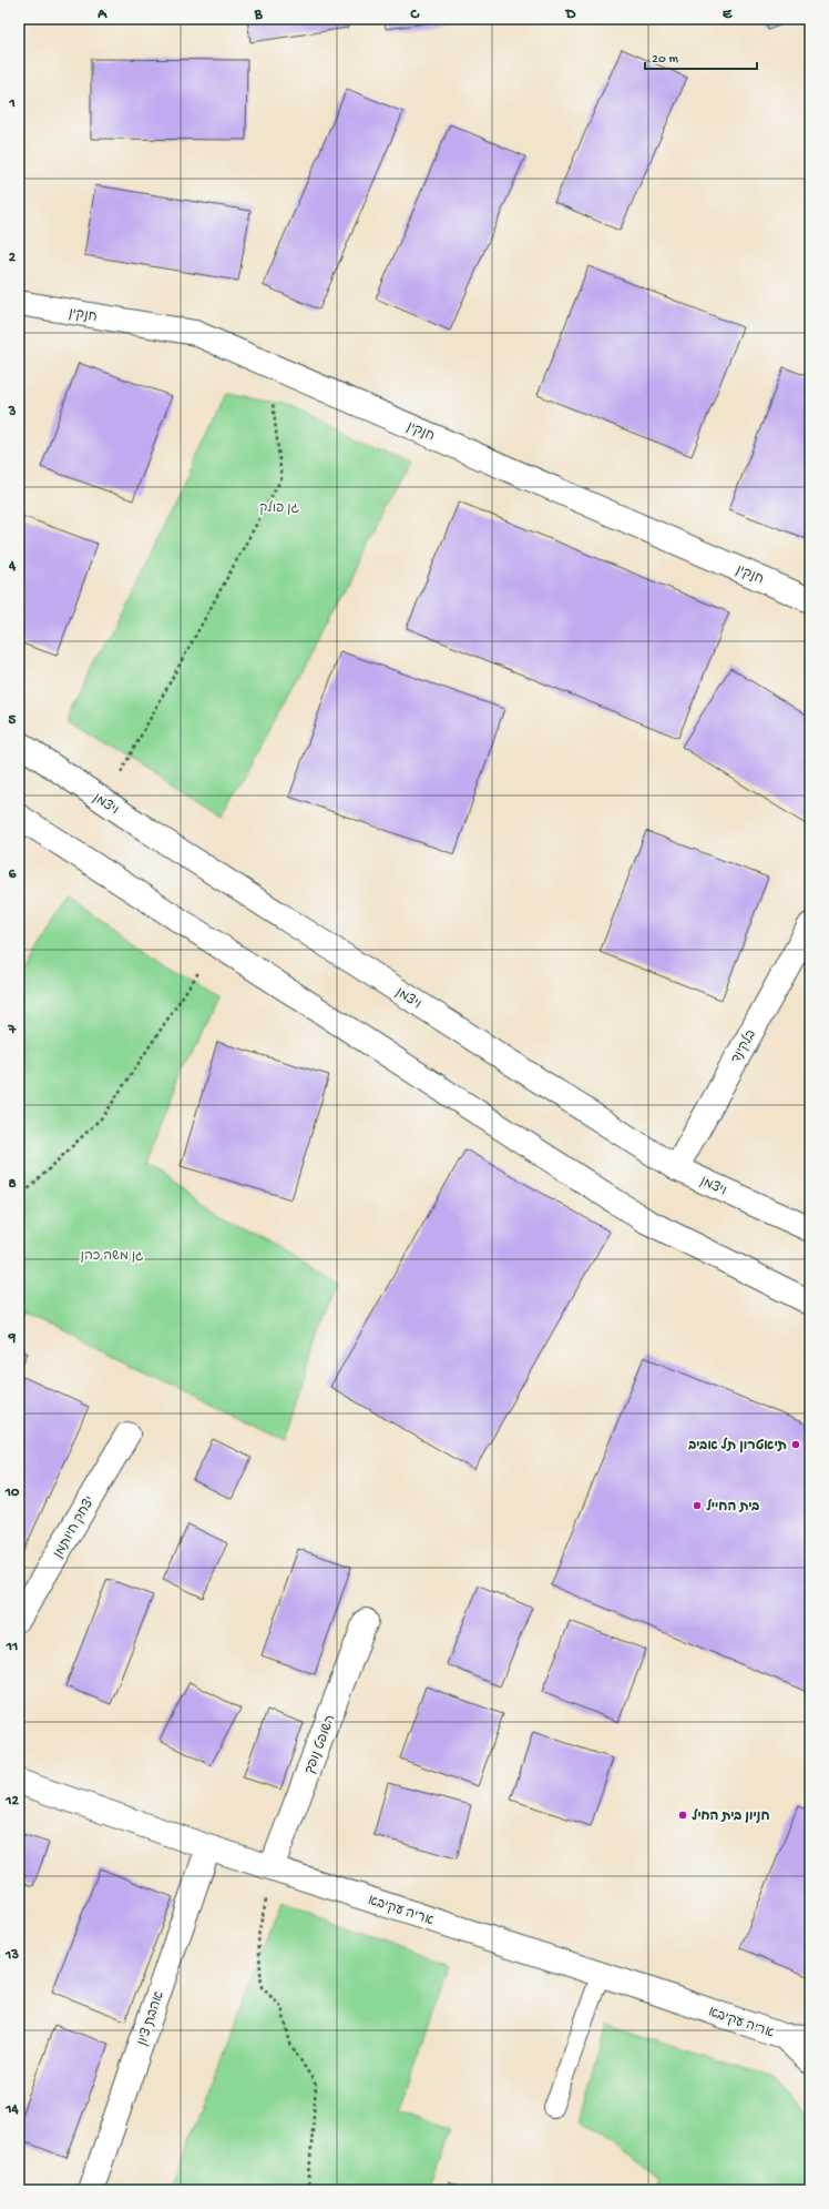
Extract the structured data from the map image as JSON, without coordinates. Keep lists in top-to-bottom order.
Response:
{
  "streets": {
    "street": [
      "חנקין",
      "ויצמן",
      "בלקינד",
      "יצחק חיותמן",
      "השופט נופך",
      "אריה עקיבא",
      "אהבת ציון"
    ]
  },
  "crossings": [
    ["ויצמן", "בלקינד"],
    ["השופט נופך", "אריה עקיבא"],
    ["אריה עקיבא", "אהבת ציון"]
  ],
  "parks": ["גן פולק", "גן משה כהן"],
  "places": ["תיאטרון תל אביב", "בית החייל", "חניון בית החיל"],
  "scale_bar": "20 m",
  "grid": {
    "columns": [
      "A",
      "B",
      "C",
      "D",
      "E"
    ],
    "rows": [
      "1",
      "2",
      "3",
      "4",
      "5",
      "6",
      "7",
      "8",
      "9",
      "10",
      "11",
      "12",
      "13",
      "14"
    ]
  }
}
